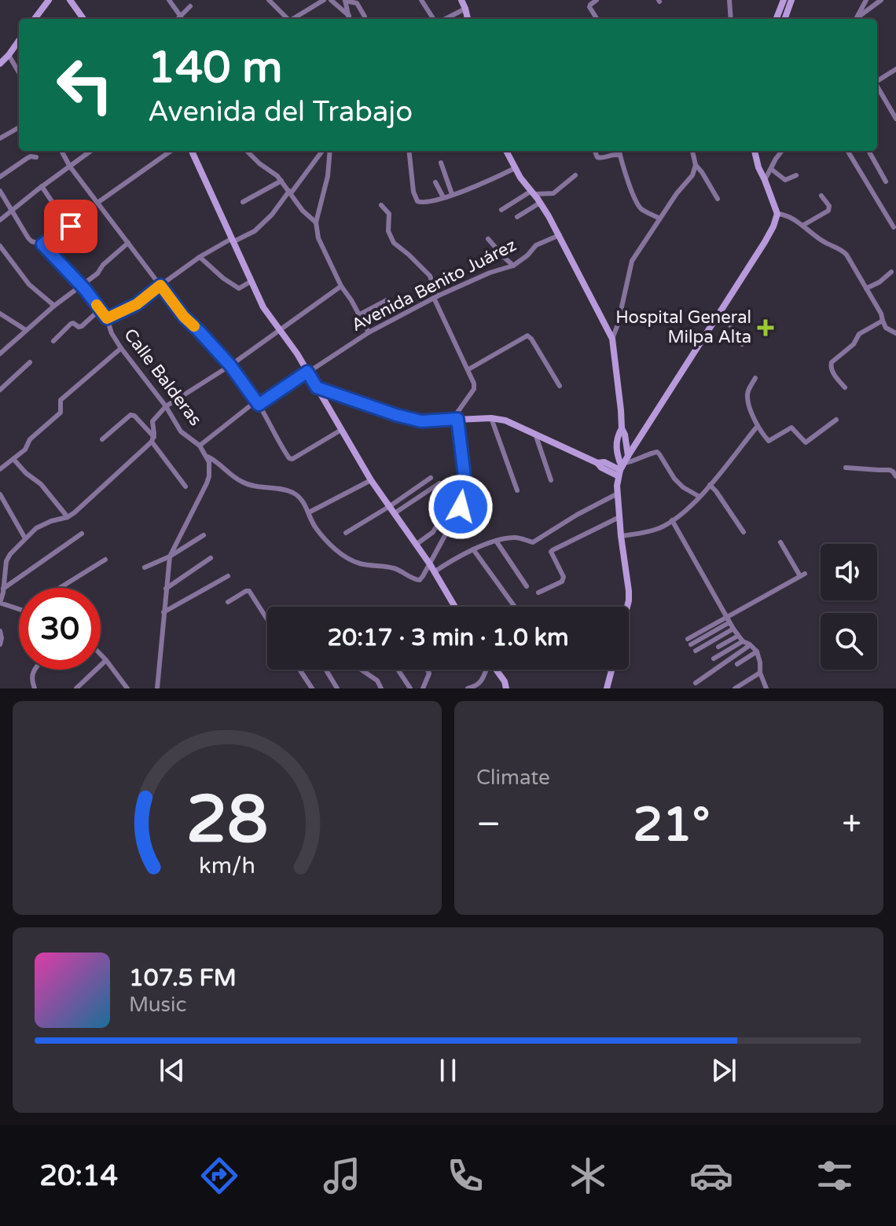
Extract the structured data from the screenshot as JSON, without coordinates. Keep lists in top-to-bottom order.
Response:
{
  "streets": {
    "street": ["Avenida Benito Juárez", "Calle Balderas"]
  },
  "crossings": [
    ["Avenida Benito Juárez", "Calle Balderas"]
  ],
  "places": {
    "health": ["Hospital General Milpa Alta"]
  },
  "page": {
    "turn": ["140 m", "Avenida del Trabajo"],
    "limit": "30",
    "trip": "20:17 · 3 min · 1.0 km",
    "tile": "Climate",
    "heat": ["−", "21°", "+"],
    "song": ["107.5 FM", "Music"],
    "tabs": "20:14",
    "gauge": ["28", "km/h"]
  }
}
